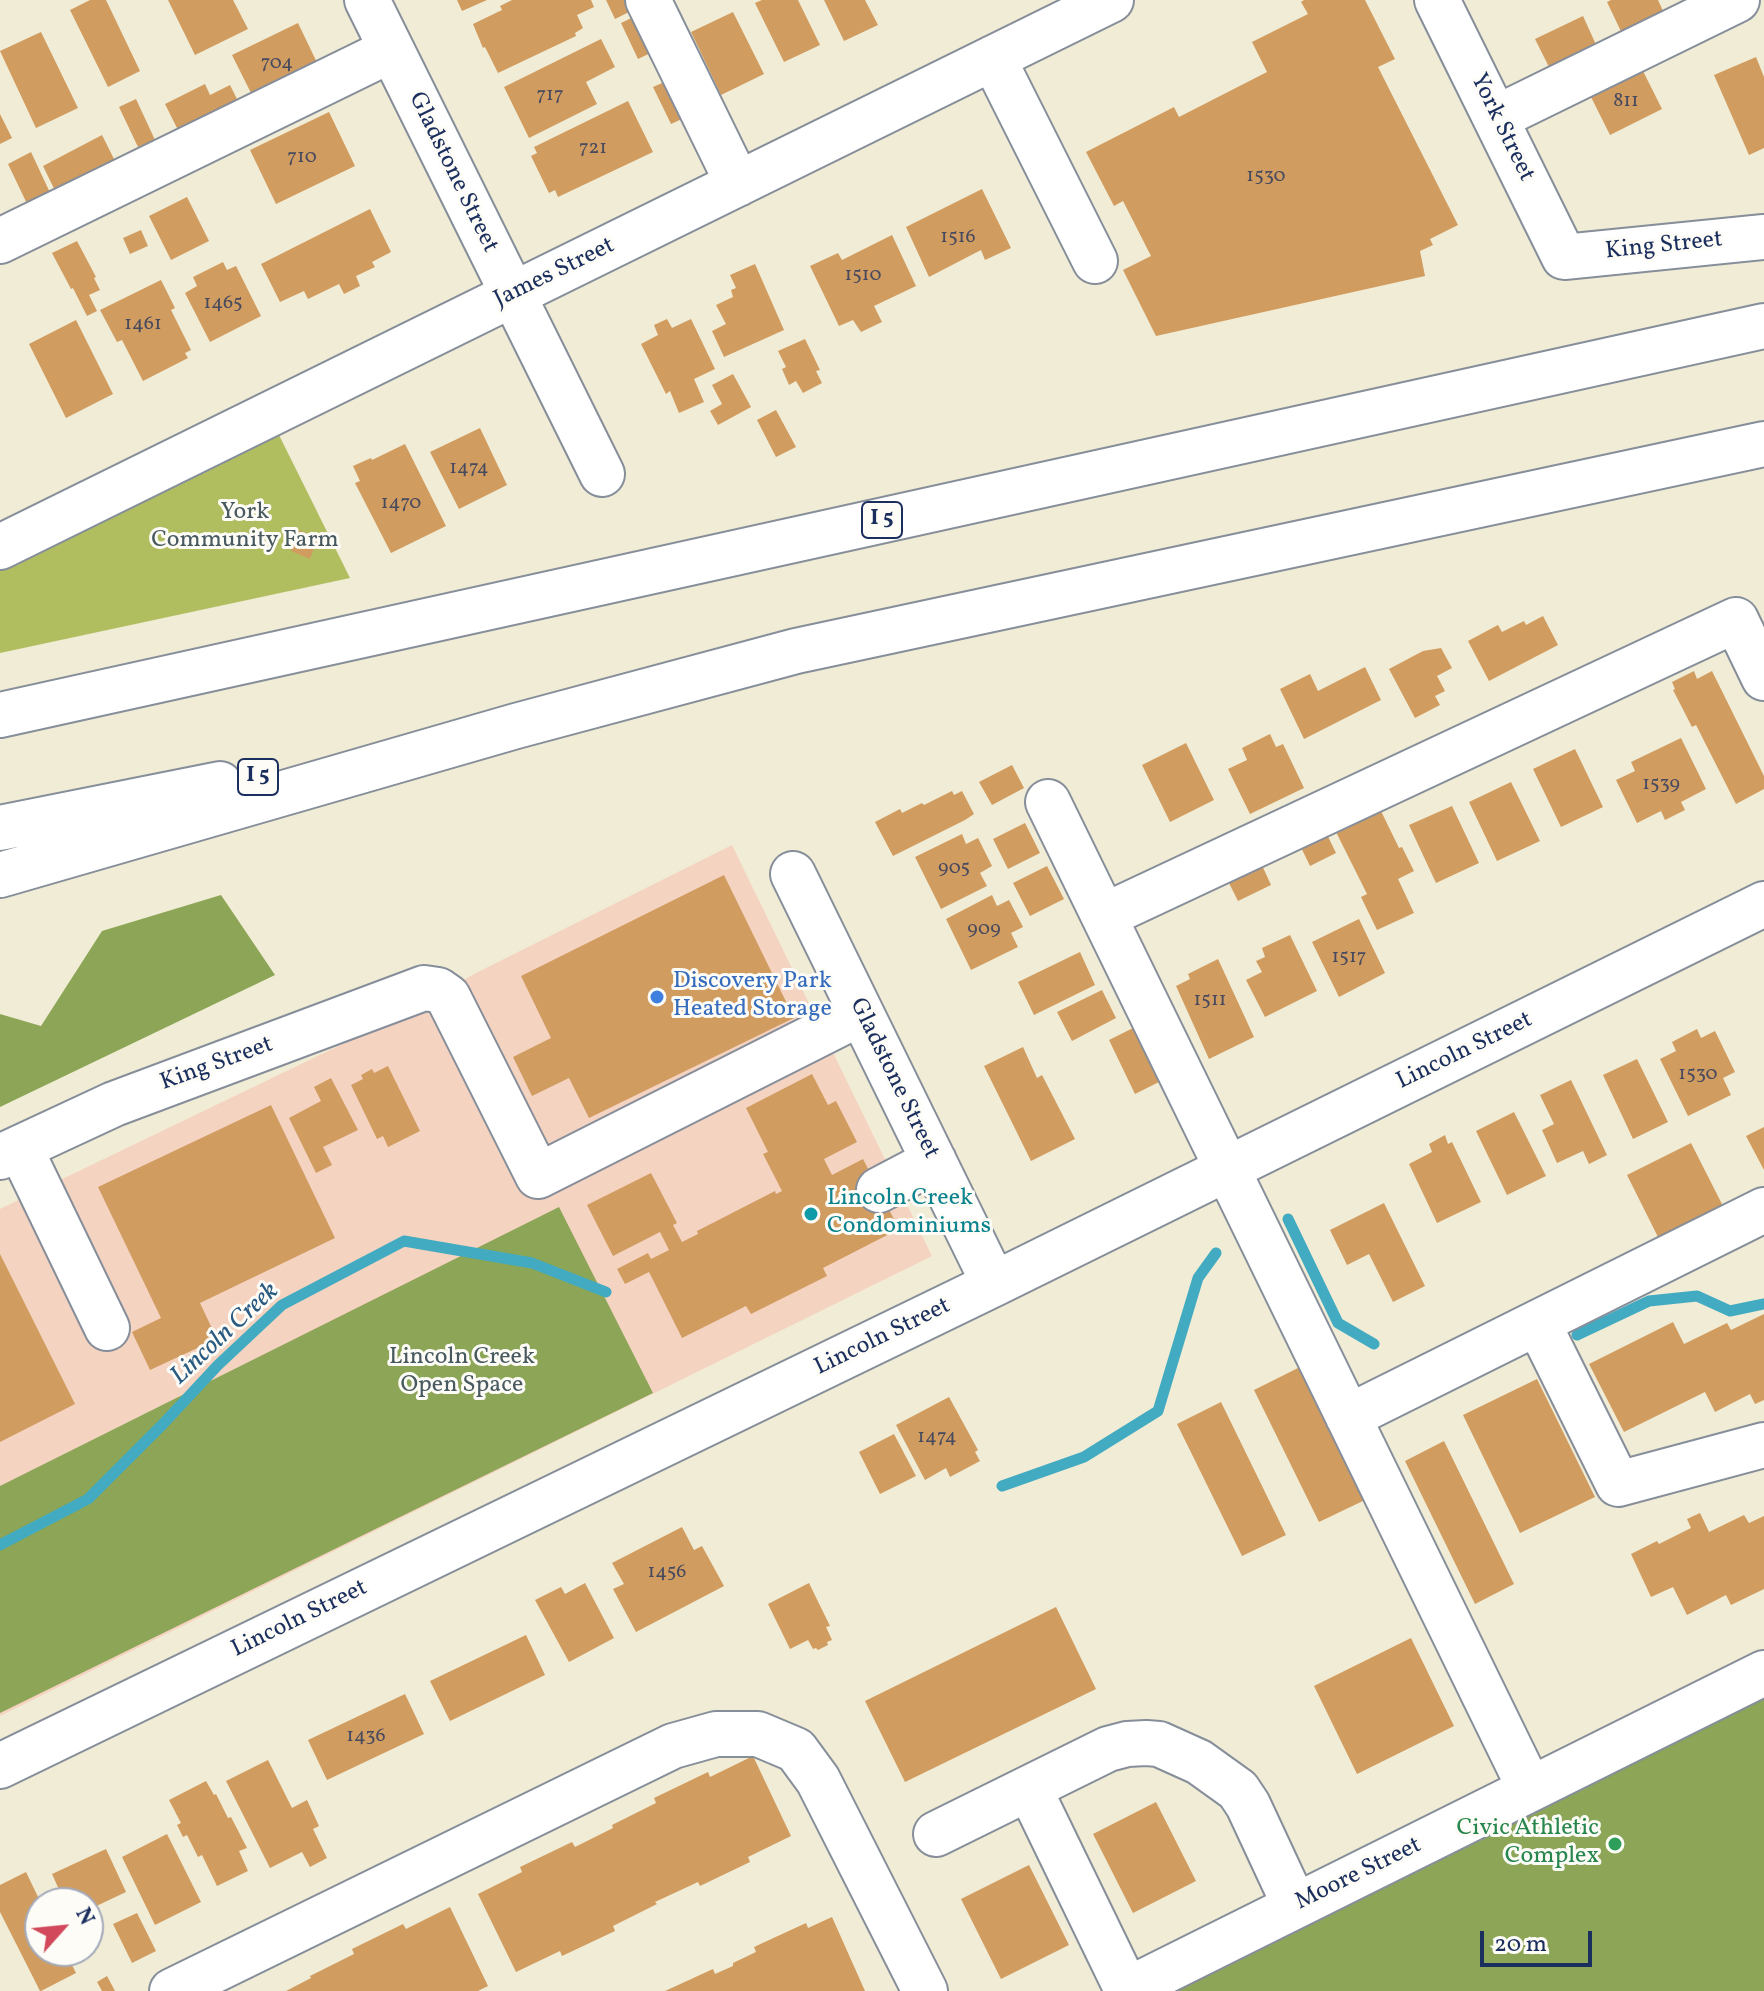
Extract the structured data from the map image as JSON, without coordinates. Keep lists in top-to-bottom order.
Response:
{
  "streets": {
    "main road": [
      "York Street",
      "Gladstone Street",
      "King Street",
      "James Street",
      "I 5",
      "Lincoln Street",
      "Moore Street"
    ]
  },
  "crossings": [
    ["York Street", "King Street"],
    ["Gladstone Street", "King Street"],
    ["Gladstone Street", "James Street"],
    ["Gladstone Street", "Lincoln Street"]
  ],
  "water": ["Lincoln Creek"],
  "parks": ["York Community Farm", "Lincoln Creek Open Space"],
  "places": ["Discovery Park Heated Storage", "Lincoln Creek Condominiums", "Civic Athletic Complex"],
  "house_numbers": [
    "704",
    "717",
    "811",
    "721",
    "710",
    "1530",
    "1516",
    "1510",
    "1465",
    "1461",
    "1474",
    "1470",
    "1539",
    "905",
    "909",
    "1517",
    "1511",
    "1530",
    "1474",
    "1456",
    "1436"
  ],
  "scale_bar": "20 m",
  "north": "top right"
}
